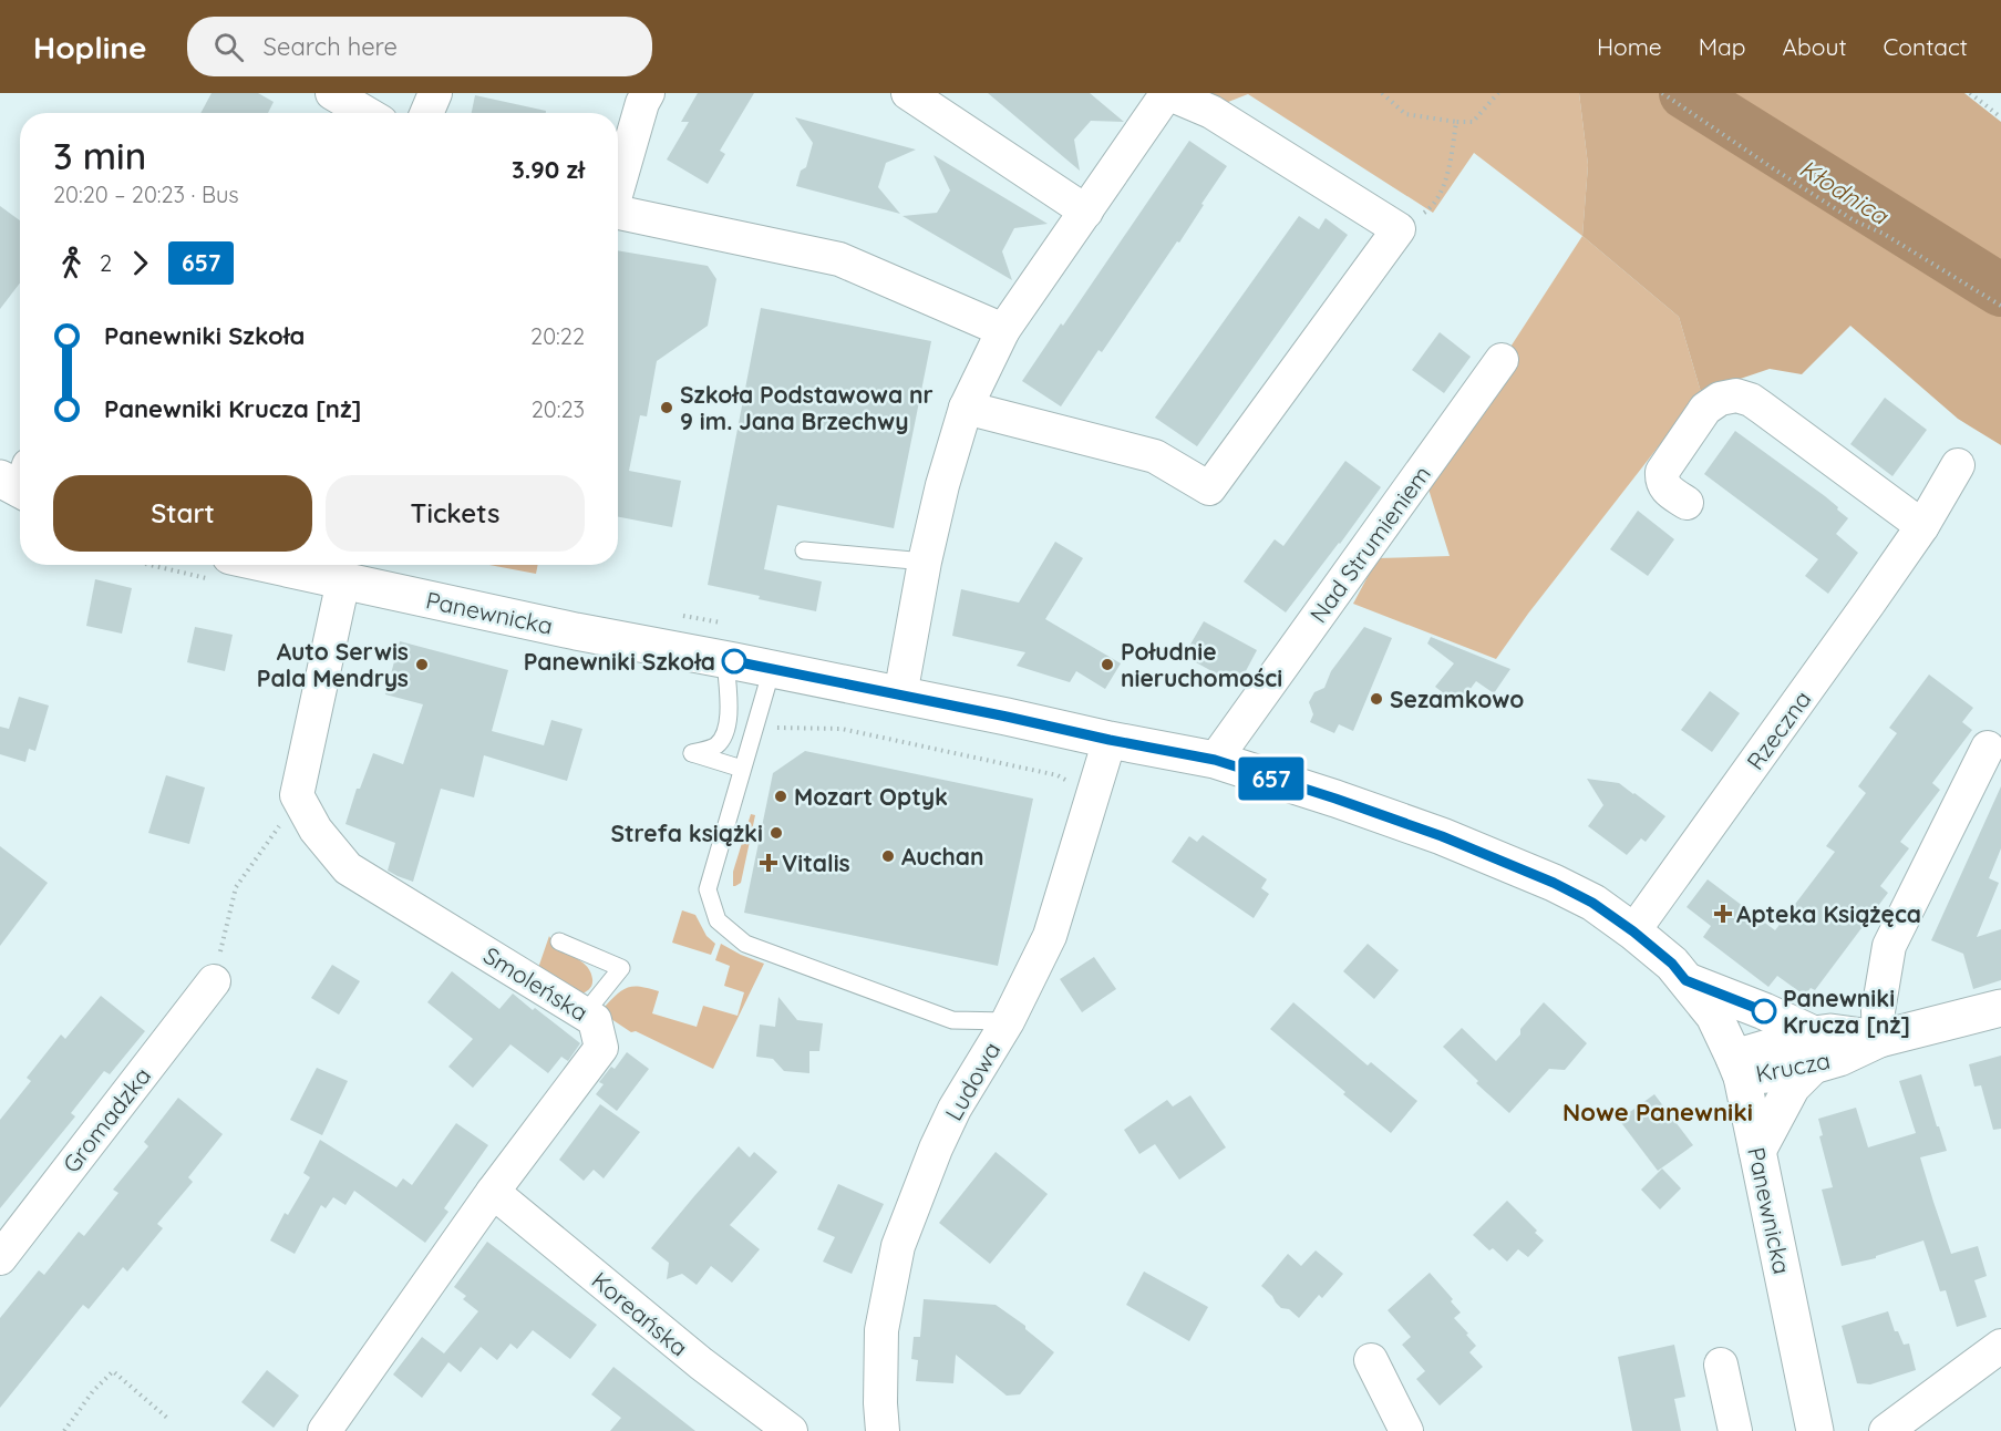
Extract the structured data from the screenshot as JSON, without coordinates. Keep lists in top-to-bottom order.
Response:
{
  "streets": {
    "street": [
      "Nad Strumieniem",
      "Panewnicka",
      "Rzeczna",
      "Smoleńska",
      "Krucza",
      "Ludowa",
      "Gromadzka",
      "Koreańska"
    ]
  },
  "crossings": [
    ["Nad Strumieniem", "Panewnicka"],
    ["Panewnicka", "Rzeczna"],
    ["Panewnicka", "Krucza"],
    ["Panewnicka", "Ludowa"],
    ["Smoleńska", "Koreańska"]
  ],
  "districts": ["Nowe Panewniki"],
  "water": ["Kłodnica"],
  "places": {
    "other": [
      "Szkoła Podstawowa nr 9 im. Jana Brzechwy",
      "Panewniki Szkoła",
      "Auto Serwis Pala Mendrys",
      "Południe nieruchomości",
      "Sezamkowo",
      "Mozart Optyk",
      "Strefa książki",
      "Auchan",
      "Panewniki Krucza [nż]"
    ],
    "health": ["Vitalis", "Apteka Książęca"]
  },
  "lines": ["bus line 657"],
  "page": {
    "header": "Hopline",
    "search": "Search here",
    "nav": [
      "Home",
      "Map",
      "About",
      "Contact"
    ],
    "on_map": "657",
    "heading": ["3 min", "20:20 – 20:23 · Bus", "3.90 zł"],
    "legs": ["2", "657"],
    "list": [
      {
        "name": "Panewniki Szkoła",
        "value": "20:22"
      },
      {
        "name": "Panewniki Krucza [nż]",
        "value": "20:23"
      }
    ],
    "buttons": ["Start", "Tickets"]
  }
}
